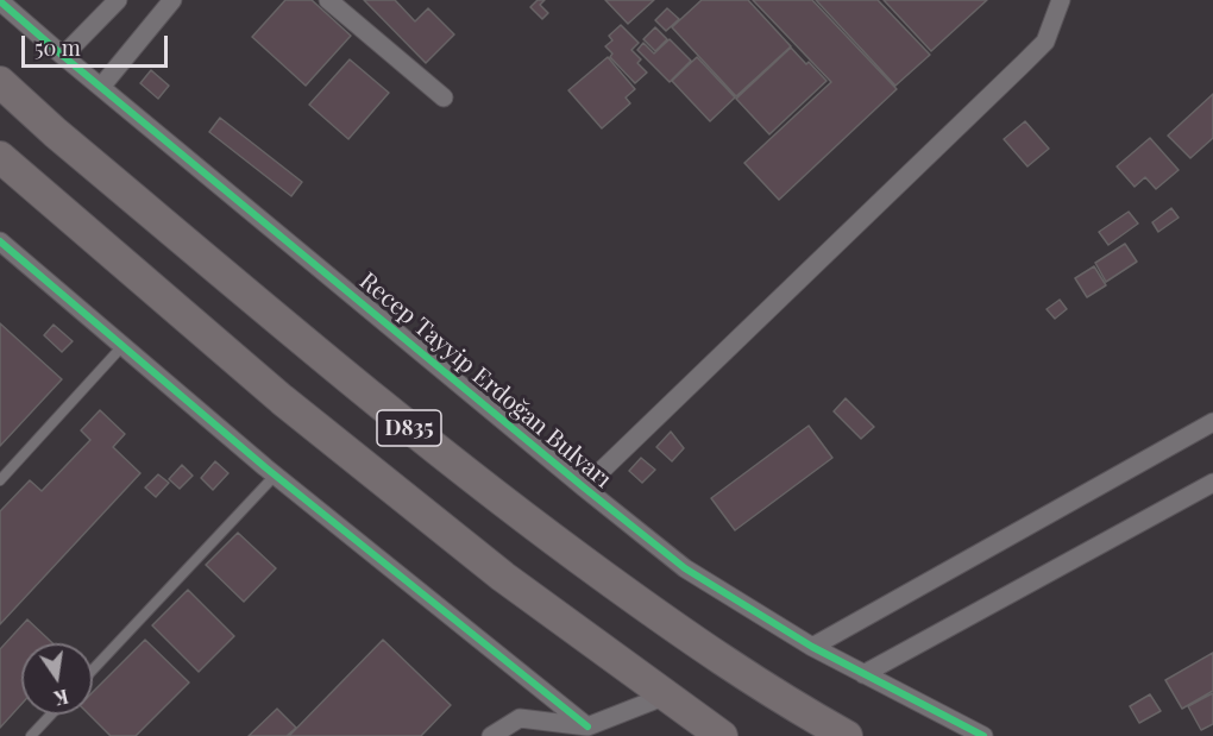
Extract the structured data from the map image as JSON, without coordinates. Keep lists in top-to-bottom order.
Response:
{
  "streets": {
    "highway": ["D835"],
    "street": ["Recep Tayyip Erdoğan Bulvarı"]
  },
  "scale_bar": "50 m",
  "north": "bottom"
}
